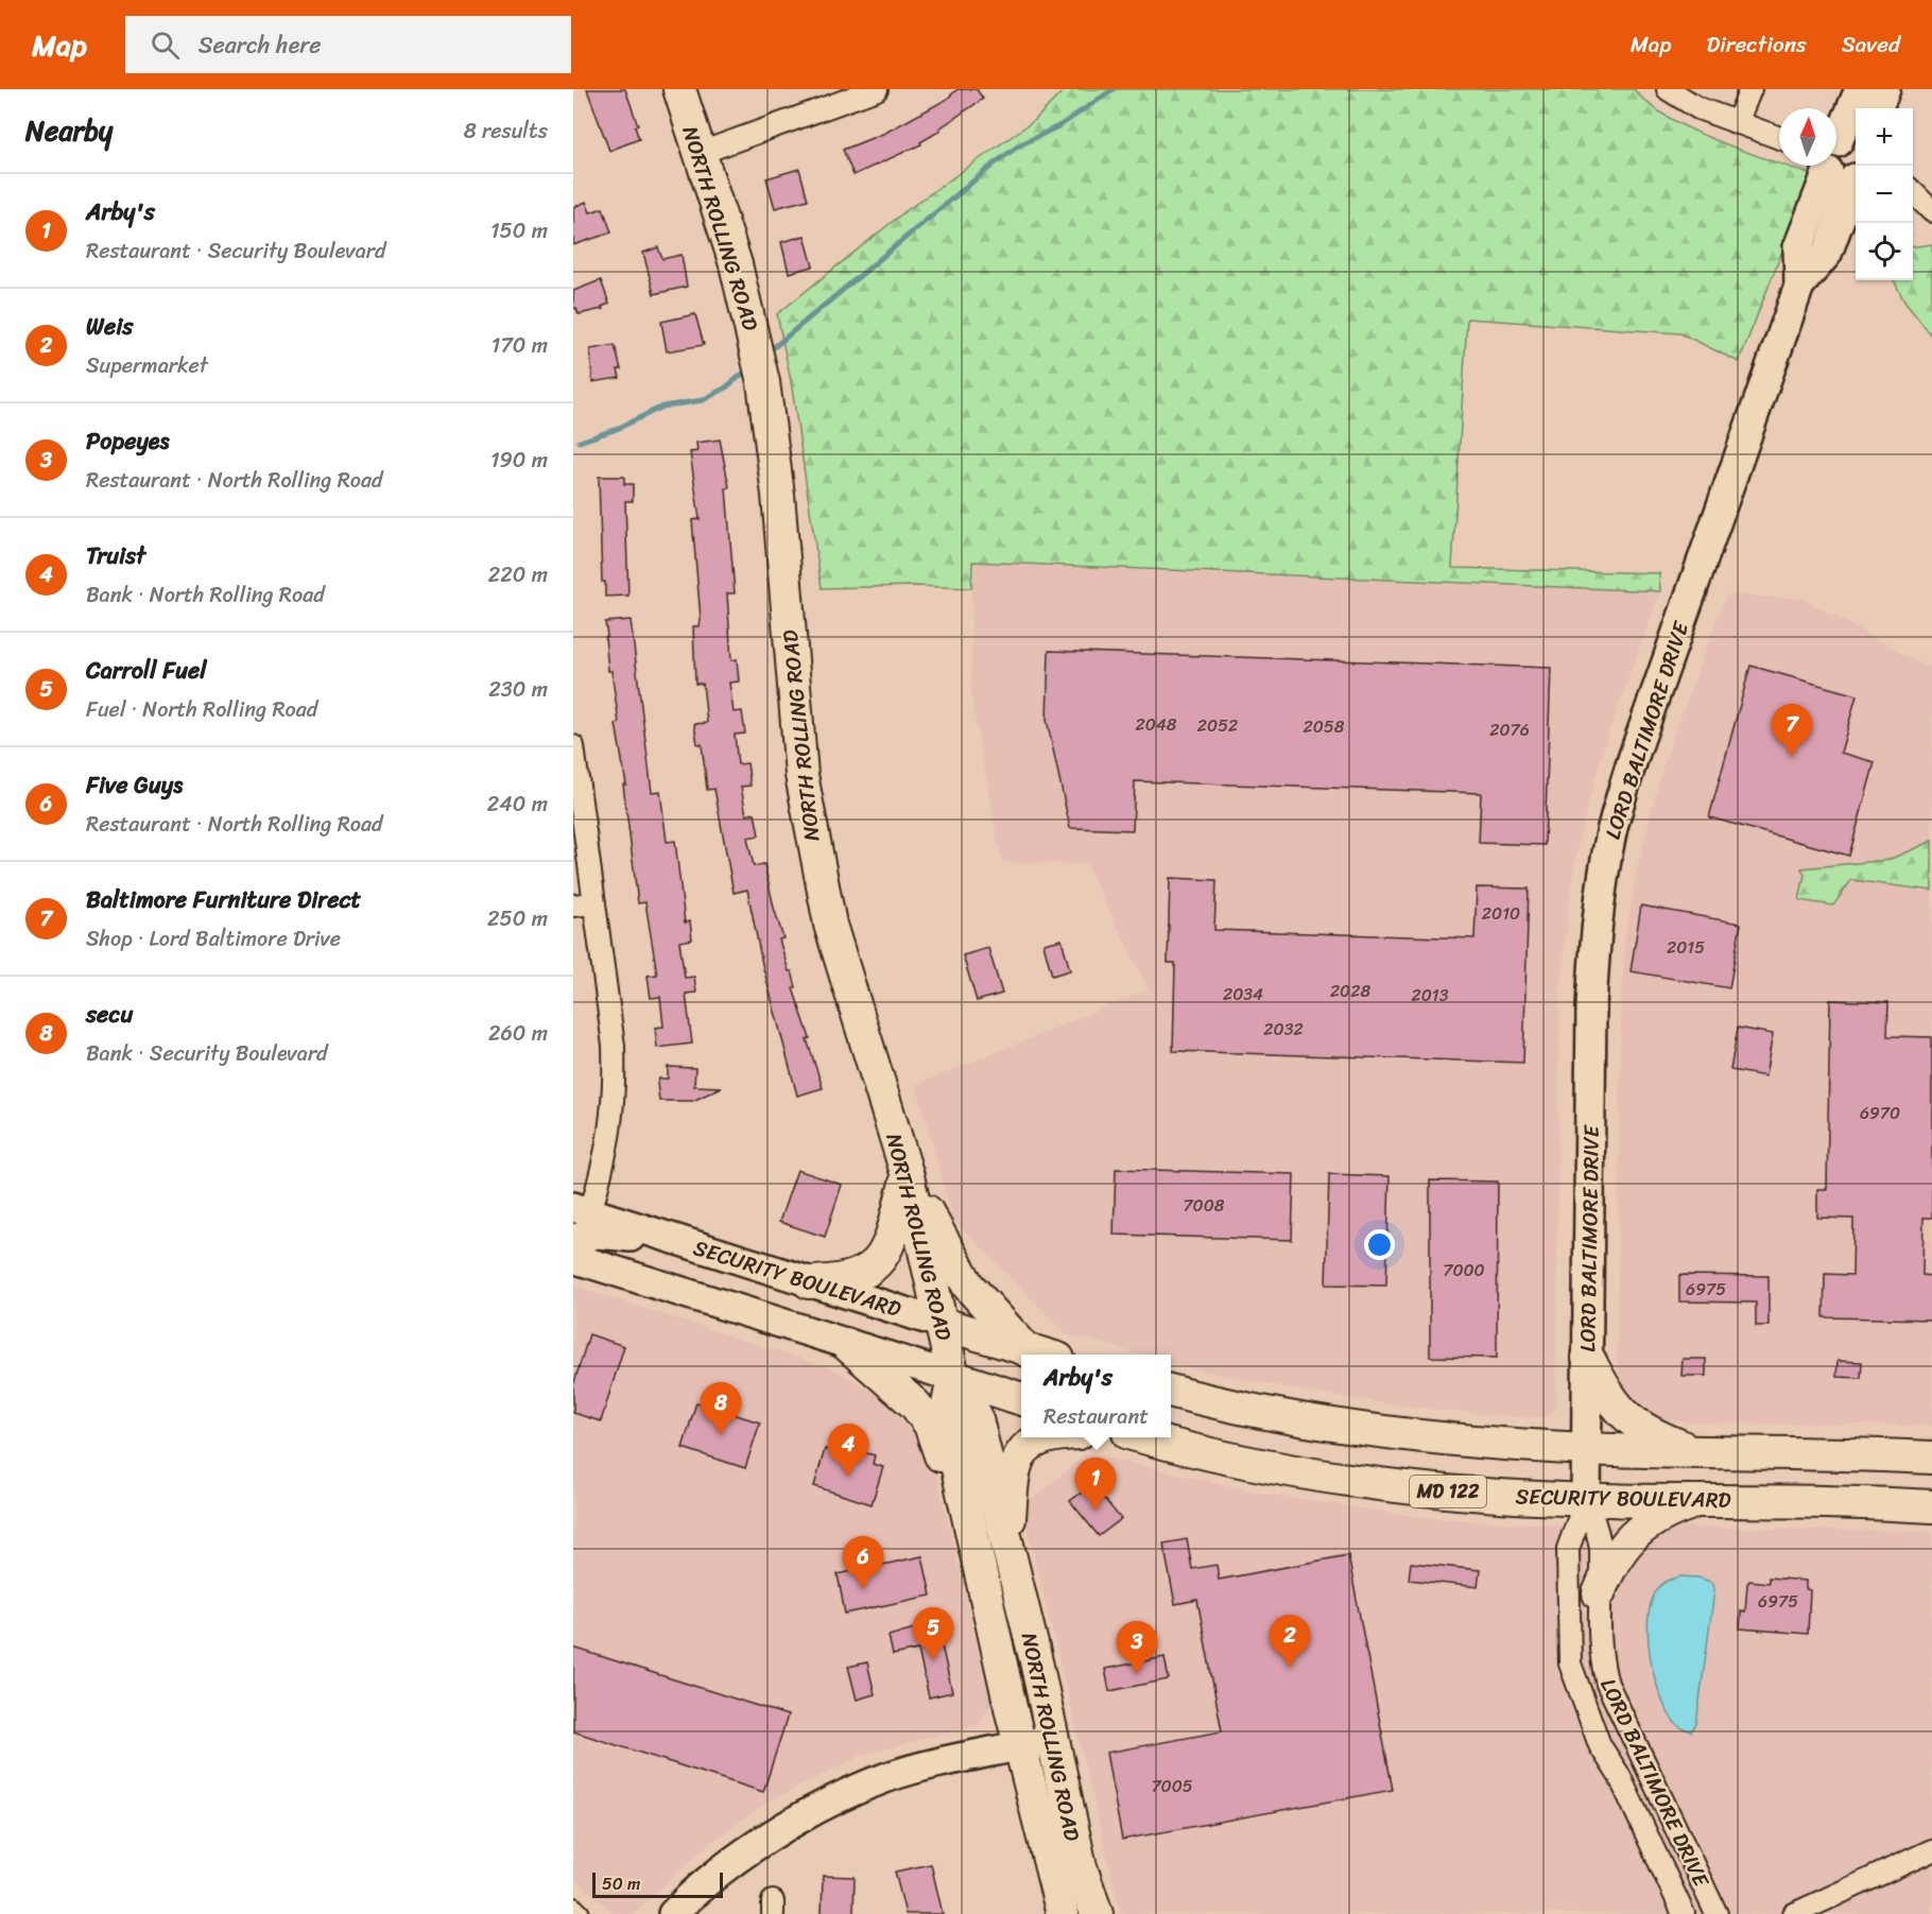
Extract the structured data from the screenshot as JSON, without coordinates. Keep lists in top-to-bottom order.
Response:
{
  "streets": {
    "main road": [
      "NORTH ROLLING ROAD",
      "LORD BALTIMORE DRIVE",
      "SECURITY BOULEVARD",
      "MD 122"
    ]
  },
  "crossings": [
    ["NORTH ROLLING ROAD", "SECURITY BOULEVARD"],
    ["LORD BALTIMORE DRIVE", "SECURITY BOULEVARD"]
  ],
  "house_numbers": [
    "2048",
    "2052",
    "2058",
    "2076",
    "2010",
    "2015",
    "2028",
    "2034",
    "2013",
    "2032",
    "6970",
    "7008",
    "7000",
    "6975",
    "6975",
    "7005"
  ],
  "scale_bar": "50 m",
  "north": "top",
  "page": {
    "header": "Map",
    "search": "Search here",
    "nav": ["Map", "Directions", "Saved"],
    "heading": ["Nearby", "8 results"],
    "map_buttons": ["+", "−"],
    "list": [
      {
        "mark": "1",
        "name": "Arby's",
        "note": "Restaurant · Security Boulevard",
        "value": "150 m"
      },
      {
        "mark": "2",
        "name": "Weis",
        "note": "Supermarket",
        "value": "170 m"
      },
      {
        "mark": "3",
        "name": "Popeyes",
        "note": "Restaurant · North Rolling Road",
        "value": "190 m"
      },
      {
        "mark": "4",
        "name": "Truist",
        "note": "Bank · North Rolling Road",
        "value": "220 m"
      },
      {
        "mark": "5",
        "name": "Carroll Fuel",
        "note": "Fuel · North Rolling Road",
        "value": "230 m"
      },
      {
        "mark": "6",
        "name": "Five Guys",
        "note": "Restaurant · North Rolling Road",
        "value": "240 m"
      },
      {
        "mark": "7",
        "name": "Baltimore Furniture Direct",
        "note": "Shop · Lord Baltimore Drive",
        "value": "250 m"
      },
      {
        "mark": "8",
        "name": "secu",
        "note": "Bank · Security Boulevard",
        "value": "260 m"
      }
    ],
    "pins": [
      "7",
      "8",
      "4",
      "1",
      "6",
      "5",
      "2",
      "3"
    ],
    "popup": ["Arby's", "Restaurant"],
    "scale": "50 m"
  }
}
